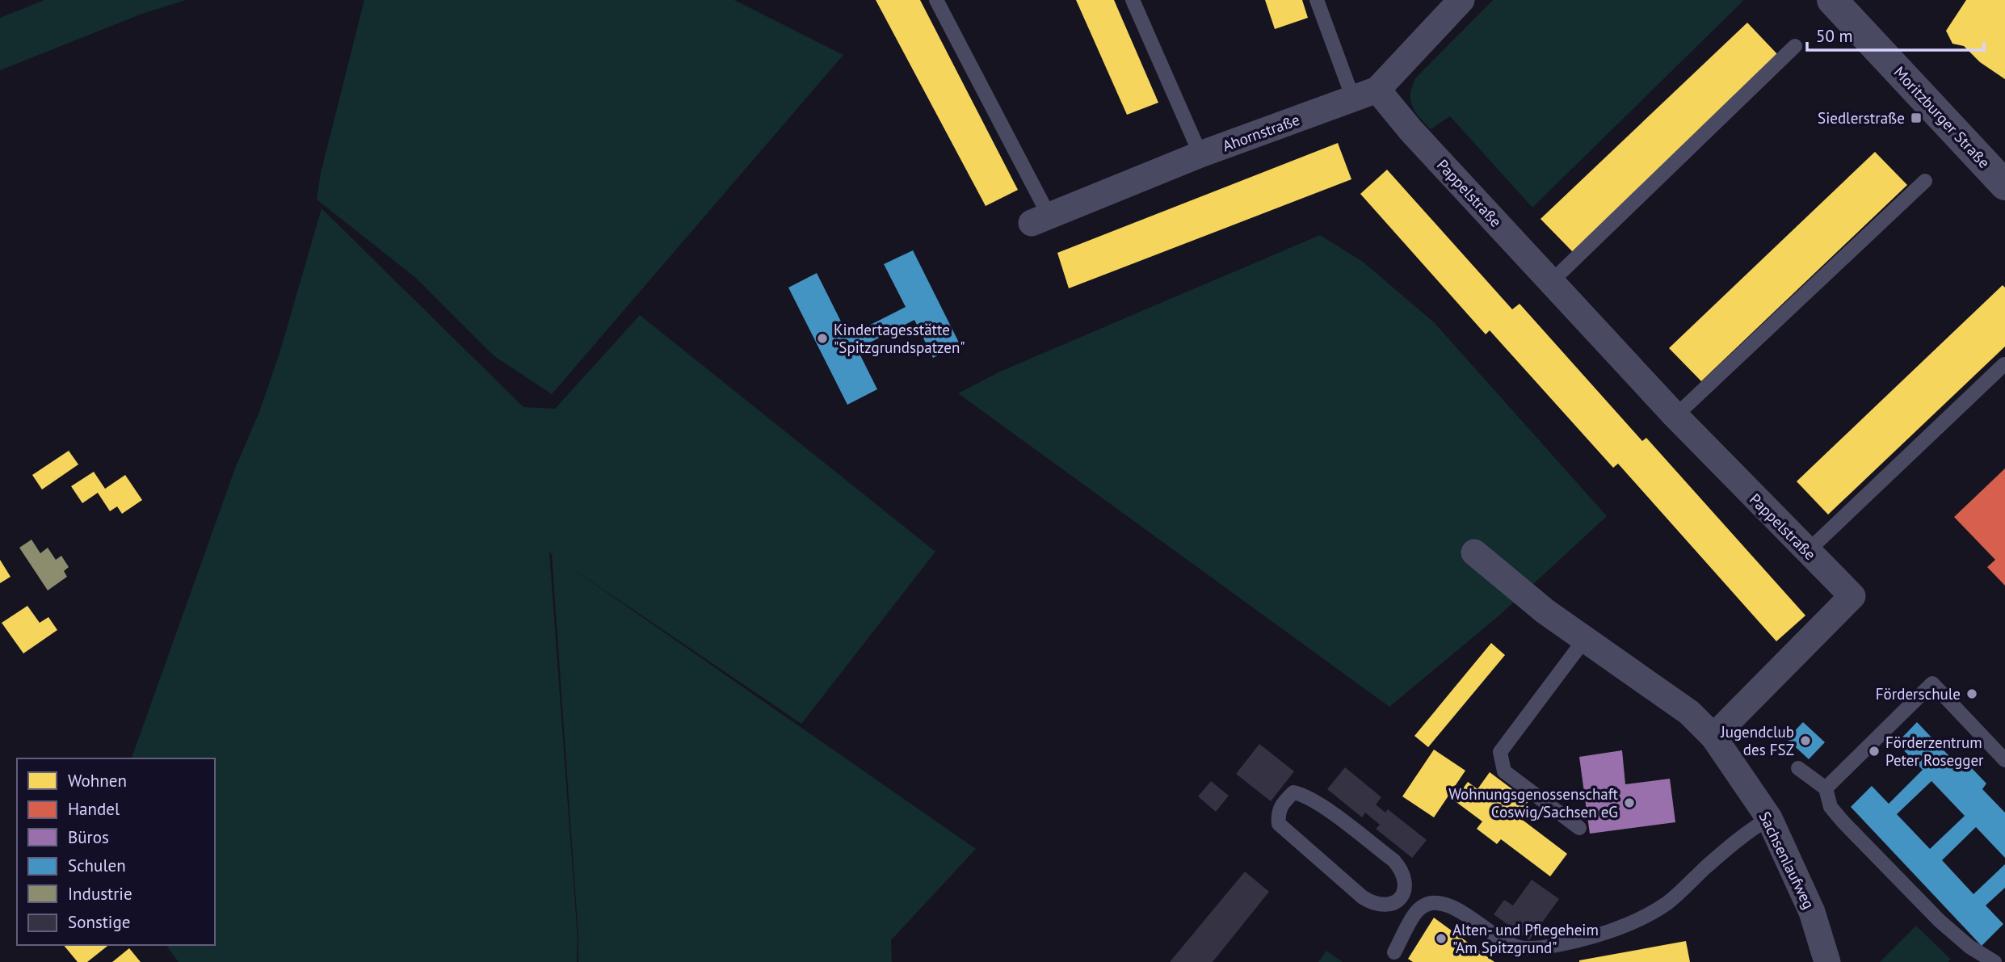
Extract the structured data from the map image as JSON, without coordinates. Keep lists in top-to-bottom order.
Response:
{
  "streets": {
    "street": [
      "Moritzburger Straße",
      "Ahornstraße",
      "Pappelstraße",
      "Sachsenlaufweg"
    ]
  },
  "crossings": [
    ["Ahornstraße", "Pappelstraße"],
    ["Pappelstraße", "Sachsenlaufweg"]
  ],
  "places": {
    "transit": ["Siedlerstraße"],
    "other": [
      "Kindertagesstätte \"Spitzgrundspatzen\"",
      "Förderschule",
      "Jugendclub des FSZ",
      "Förderzentrum Peter Rosegger",
      "Wohnungsgenossenschaft Coswig/Sachsen eG",
      "Alten- und Pflegeheim \"Am Spitzgrund\""
    ]
  },
  "legend": [
    "Wohnen",
    "Handel",
    "Büros",
    "Schulen",
    "Industrie",
    "Sonstige"
  ],
  "scale_bar": "50 m"
}
